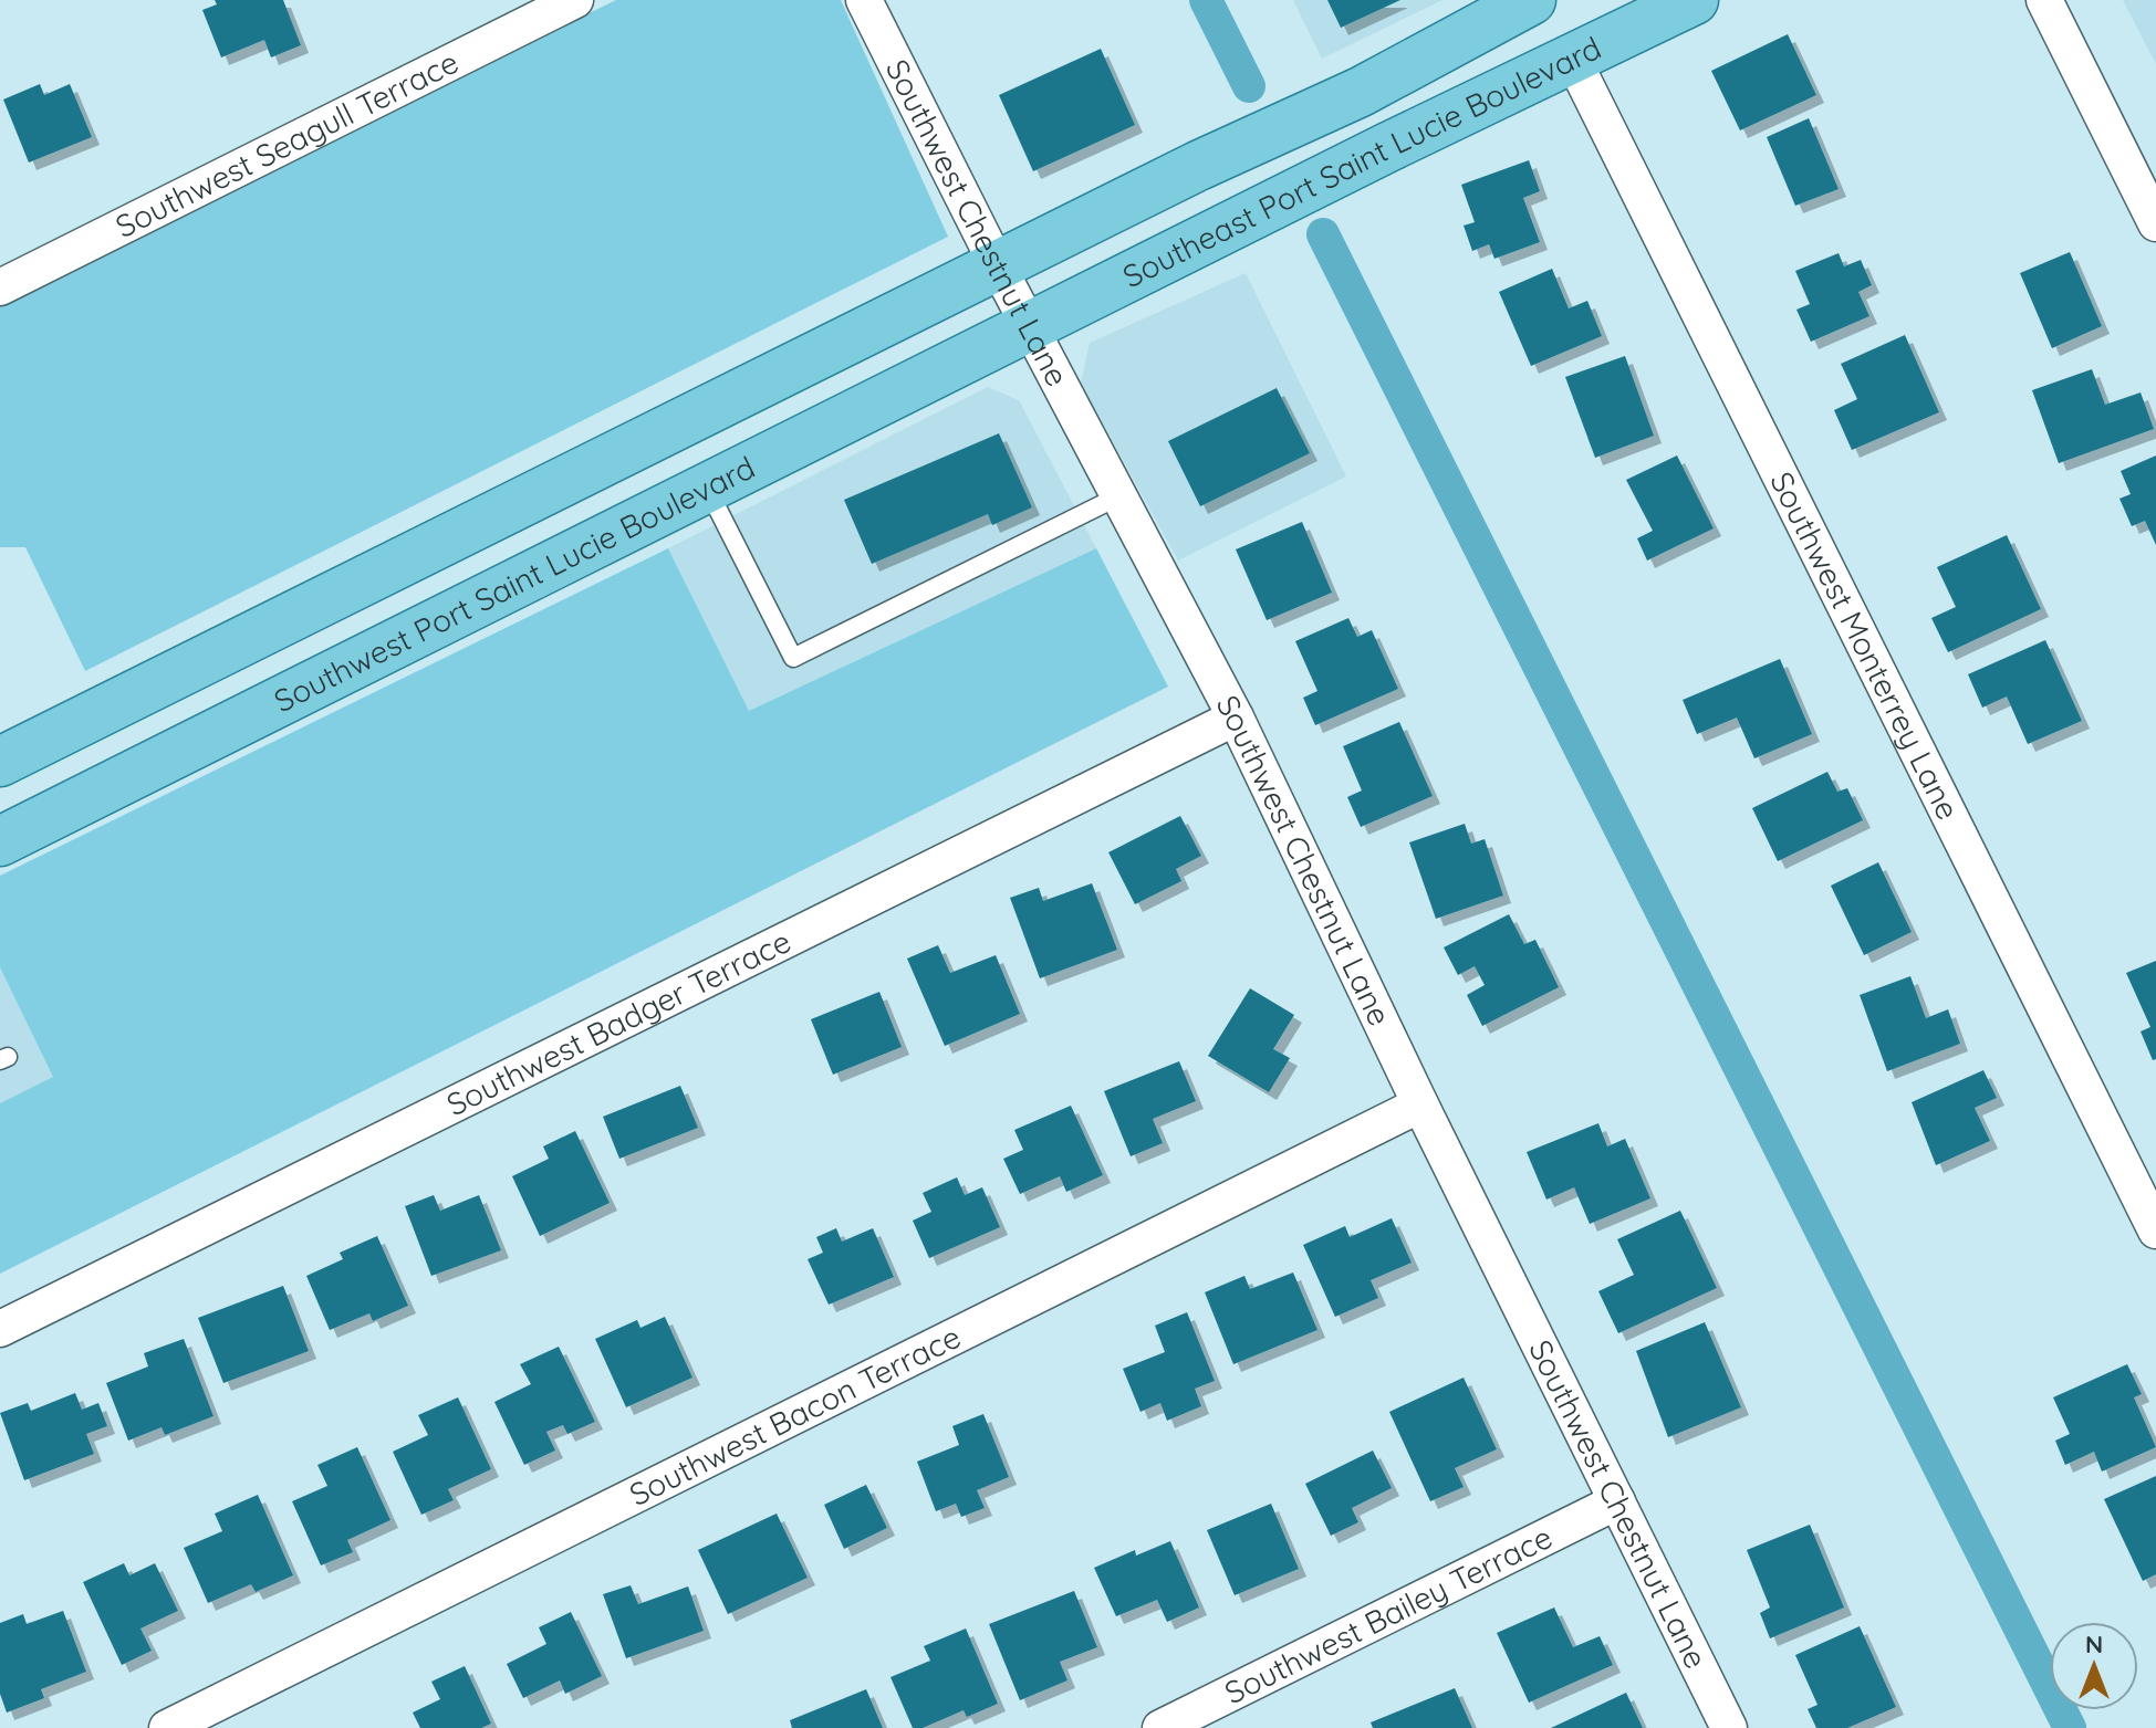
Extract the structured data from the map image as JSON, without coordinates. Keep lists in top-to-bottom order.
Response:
{
  "streets": {
    "main road": ["Southeast Port Saint Lucie Boulevard", "Southwest Port Saint Lucie Boulevard"],
    "street": [
      "Southwest Seagull Terrace",
      "Southwest Chestnut Lane",
      "Southwest Monterrey Lane",
      "Southwest Badger Terrace",
      "Southwest Bacon Terrace",
      "Southwest Bailey Terrace"
    ]
  },
  "crossings": [
    ["Southeast Port Saint Lucie Boulevard", "Southwest Chestnut Lane"],
    ["Southeast Port Saint Lucie Boulevard", "Southwest Port Saint Lucie Boulevard"],
    ["Southeast Port Saint Lucie Boulevard", "Southwest Monterrey Lane"],
    ["Southwest Chestnut Lane", "Southwest Port Saint Lucie Boulevard"],
    ["Southwest Chestnut Lane", "Southwest Badger Terrace"],
    ["Southwest Chestnut Lane", "Southwest Bacon Terrace"],
    ["Southwest Chestnut Lane", "Southwest Bailey Terrace"]
  ],
  "north": "top"
}
